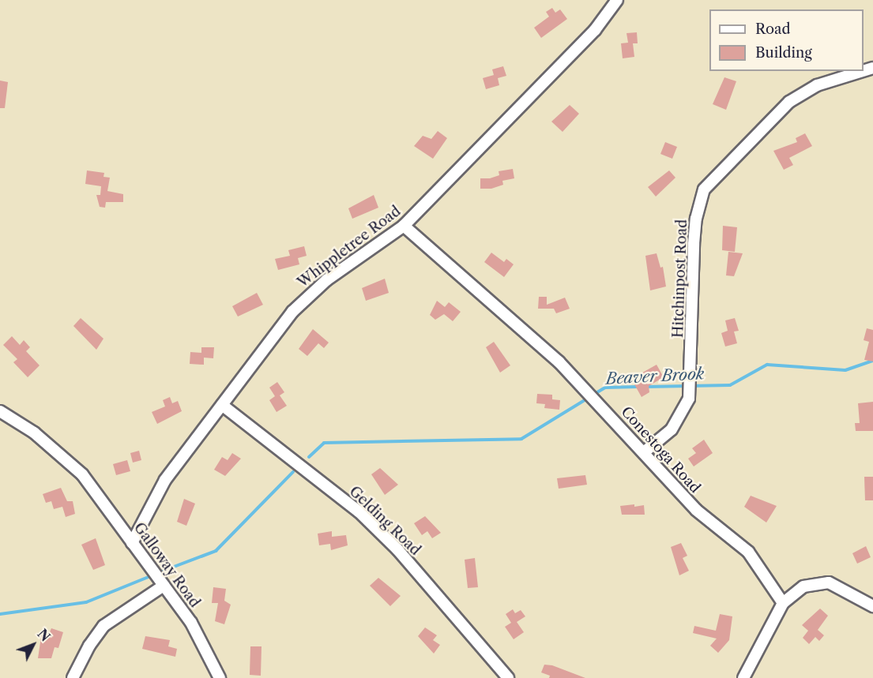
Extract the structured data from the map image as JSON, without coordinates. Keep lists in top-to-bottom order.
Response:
{
  "streets": {
    "street": [
      "Whippletree Road",
      "Hitchinpost Road",
      "Conestoga Road",
      "Gelding Road",
      "Galloway Road"
    ]
  },
  "crossings": [
    ["Whippletree Road", "Conestoga Road"],
    ["Whippletree Road", "Gelding Road"],
    ["Whippletree Road", "Galloway Road"],
    ["Hitchinpost Road", "Conestoga Road"]
  ],
  "water": ["Beaver Brook"],
  "legend": ["Road", "Building"],
  "north": "top right"
}
